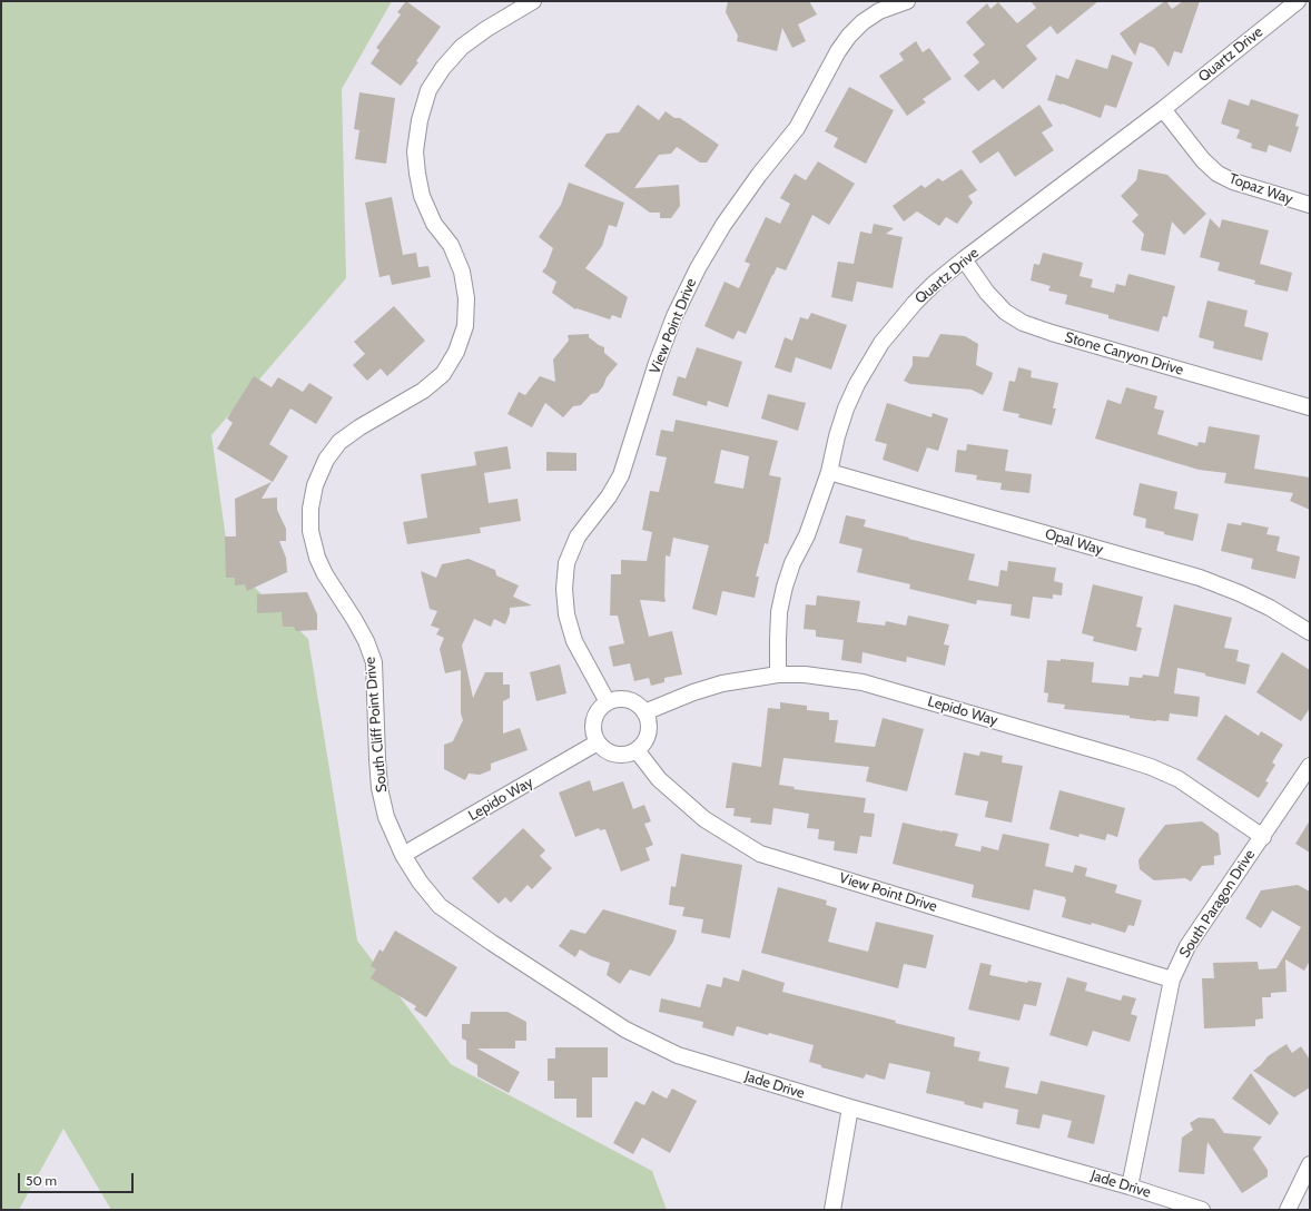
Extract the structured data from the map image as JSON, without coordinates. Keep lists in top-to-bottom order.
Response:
{
  "streets": {
    "street": [
      "Quartz Drive",
      "Topaz Way",
      "View Point Drive",
      "Stone Canyon Drive",
      "Opal Way",
      "Lepido Way",
      "South Cliff Point Drive",
      "South Paragon Drive",
      "Jade Drive"
    ]
  },
  "crossings": [
    ["Quartz Drive", "Topaz Way"],
    ["Quartz Drive", "Stone Canyon Drive"],
    ["Quartz Drive", "Opal Way"],
    ["Quartz Drive", "Lepido Way"],
    ["View Point Drive", "Lepido Way"],
    ["View Point Drive", "South Paragon Drive"],
    ["Lepido Way", "South Cliff Point Drive"],
    ["Lepido Way", "South Paragon Drive"],
    ["Lepido Way", "Jade Drive"],
    ["South Cliff Point Drive", "Jade Drive"],
    ["South Paragon Drive", "Jade Drive"]
  ],
  "scale_bar": "50 m"
}
